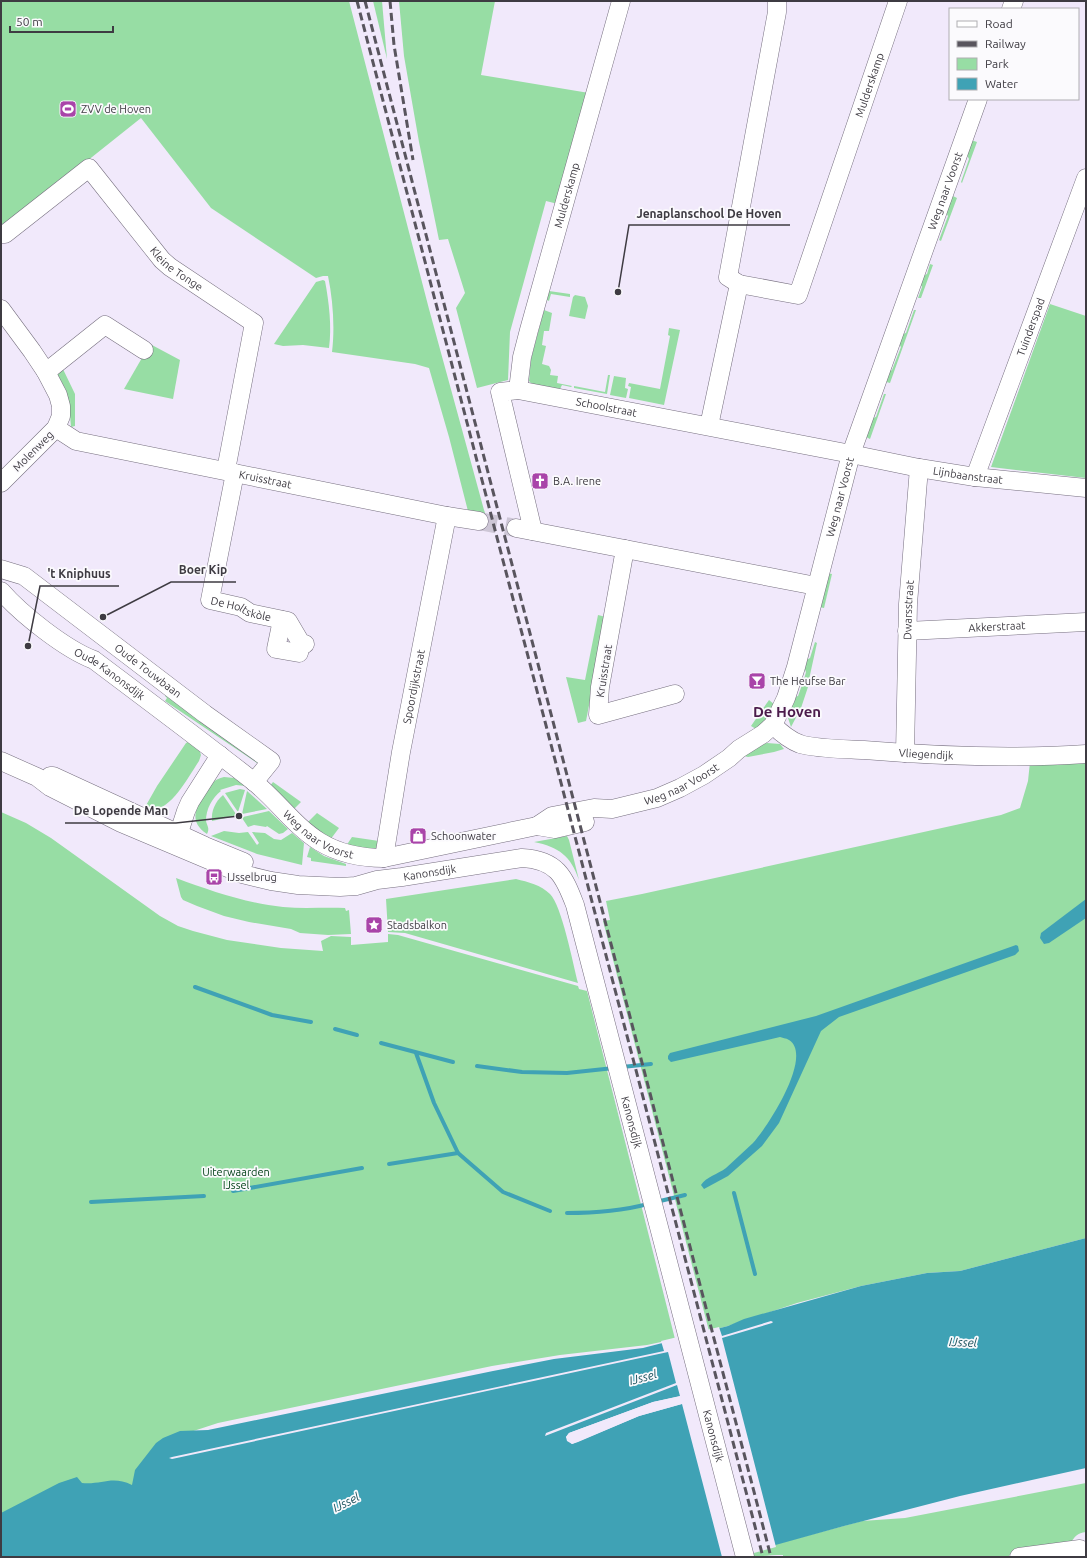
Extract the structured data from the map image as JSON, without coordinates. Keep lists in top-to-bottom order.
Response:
{
  "streets": {
    "street": [
      "Mulderskamp",
      "Weg naar Voorst",
      "Kleine Tonge",
      "Tuinderspad",
      "Schoolstraat",
      "Molenweg",
      "Lijnbaanstraat",
      "Kruisstraat",
      "De Holtskòle",
      "Dwarsstraat",
      "Akkerstraat",
      "Oude Touwbaan",
      "Oude Kanonsdijk",
      "Spoordijkstraat",
      "Vliegendijk",
      "Kanonsdijk"
    ]
  },
  "crossings": [
    ["Mulderskamp", "Schoolstraat"],
    ["Weg naar Voorst", "Schoolstraat"],
    ["Weg naar Voorst", "Lijnbaanstraat"],
    ["Weg naar Voorst", "Oude Touwbaan"],
    ["Weg naar Voorst", "Oude Kanonsdijk"],
    ["Weg naar Voorst", "Spoordijkstraat"],
    ["Weg naar Voorst", "Vliegendijk"],
    ["Kleine Tonge", "Kruisstraat"],
    ["Kleine Tonge", "De Holtskòle"],
    ["Tuinderspad", "Lijnbaanstraat"],
    ["Schoolstraat", "Lijnbaanstraat"],
    ["Schoolstraat", "Kruisstraat"],
    ["Molenweg", "Kruisstraat"],
    ["Lijnbaanstraat", "Dwarsstraat"],
    ["Kruisstraat", "De Holtskòle"],
    ["Kruisstraat", "Spoordijkstraat"],
    ["Dwarsstraat", "Akkerstraat"],
    ["Dwarsstraat", "Vliegendijk"]
  ],
  "districts": ["De Hoven"],
  "water": ["IJssel"],
  "parks": ["Uiterwaarden IJssel"],
  "places": {
    "sports": ["ZVV de Hoven"],
    "other": [
      "Jenaplanschool De Hoven",
      "Boer Kip",
      "'t Kniphuus",
      "De Lopende Man"
    ],
    "church": ["B.A. Irene"],
    "bar": ["The Heufse Bar"],
    "shop": ["Schoonwater"],
    "bus stop": ["IJsselbrug"],
    "place": ["Stadsbalkon"]
  },
  "legend": [
    "Road",
    "Railway",
    "Park",
    "Water"
  ],
  "scale_bar": "50 m"
}
